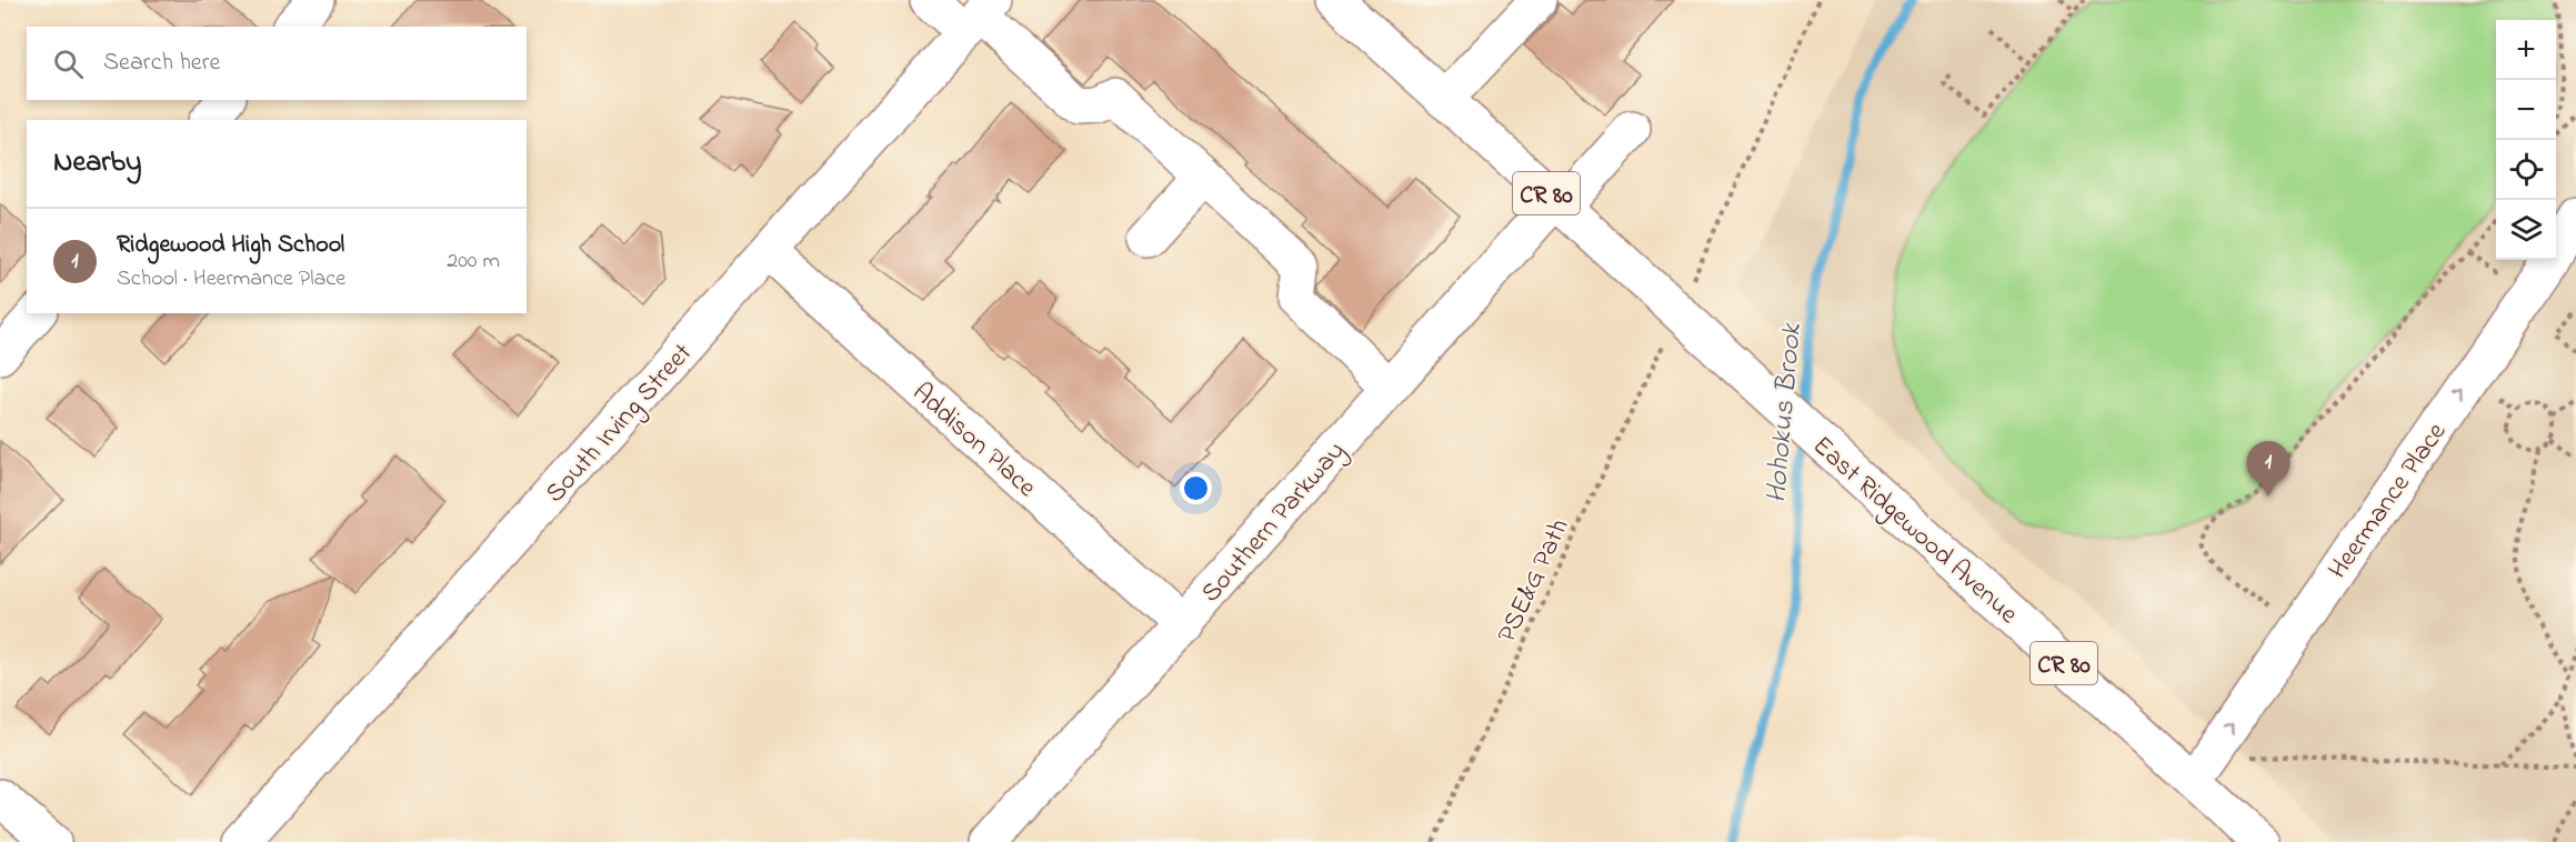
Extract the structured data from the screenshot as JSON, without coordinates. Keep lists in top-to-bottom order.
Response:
{
  "streets": {
    "street": [
      "CR 80",
      "South Irving Street",
      "Addison Place",
      "Heermance Place",
      "Southern Parkway",
      "East Ridgewood Avenue"
    ],
    "path": ["PSE&G Path"]
  },
  "crossings": [
    ["South Irving Street", "Addison Place"],
    ["Addison Place", "Southern Parkway"],
    ["Heermance Place", "East Ridgewood Avenue"],
    ["Southern Parkway", "East Ridgewood Avenue"]
  ],
  "one_way": ["Heermance Place"],
  "water": ["Hohokus Brook"],
  "page": {
    "map_buttons": ["+", "−"],
    "search": "Search here",
    "heading": "Nearby",
    "list": [
      {
        "mark": "1",
        "name": "Ridgewood High School",
        "note": "School · Heermance Place",
        "value": "200 m"
      }
    ],
    "pins": "1"
  }
}
